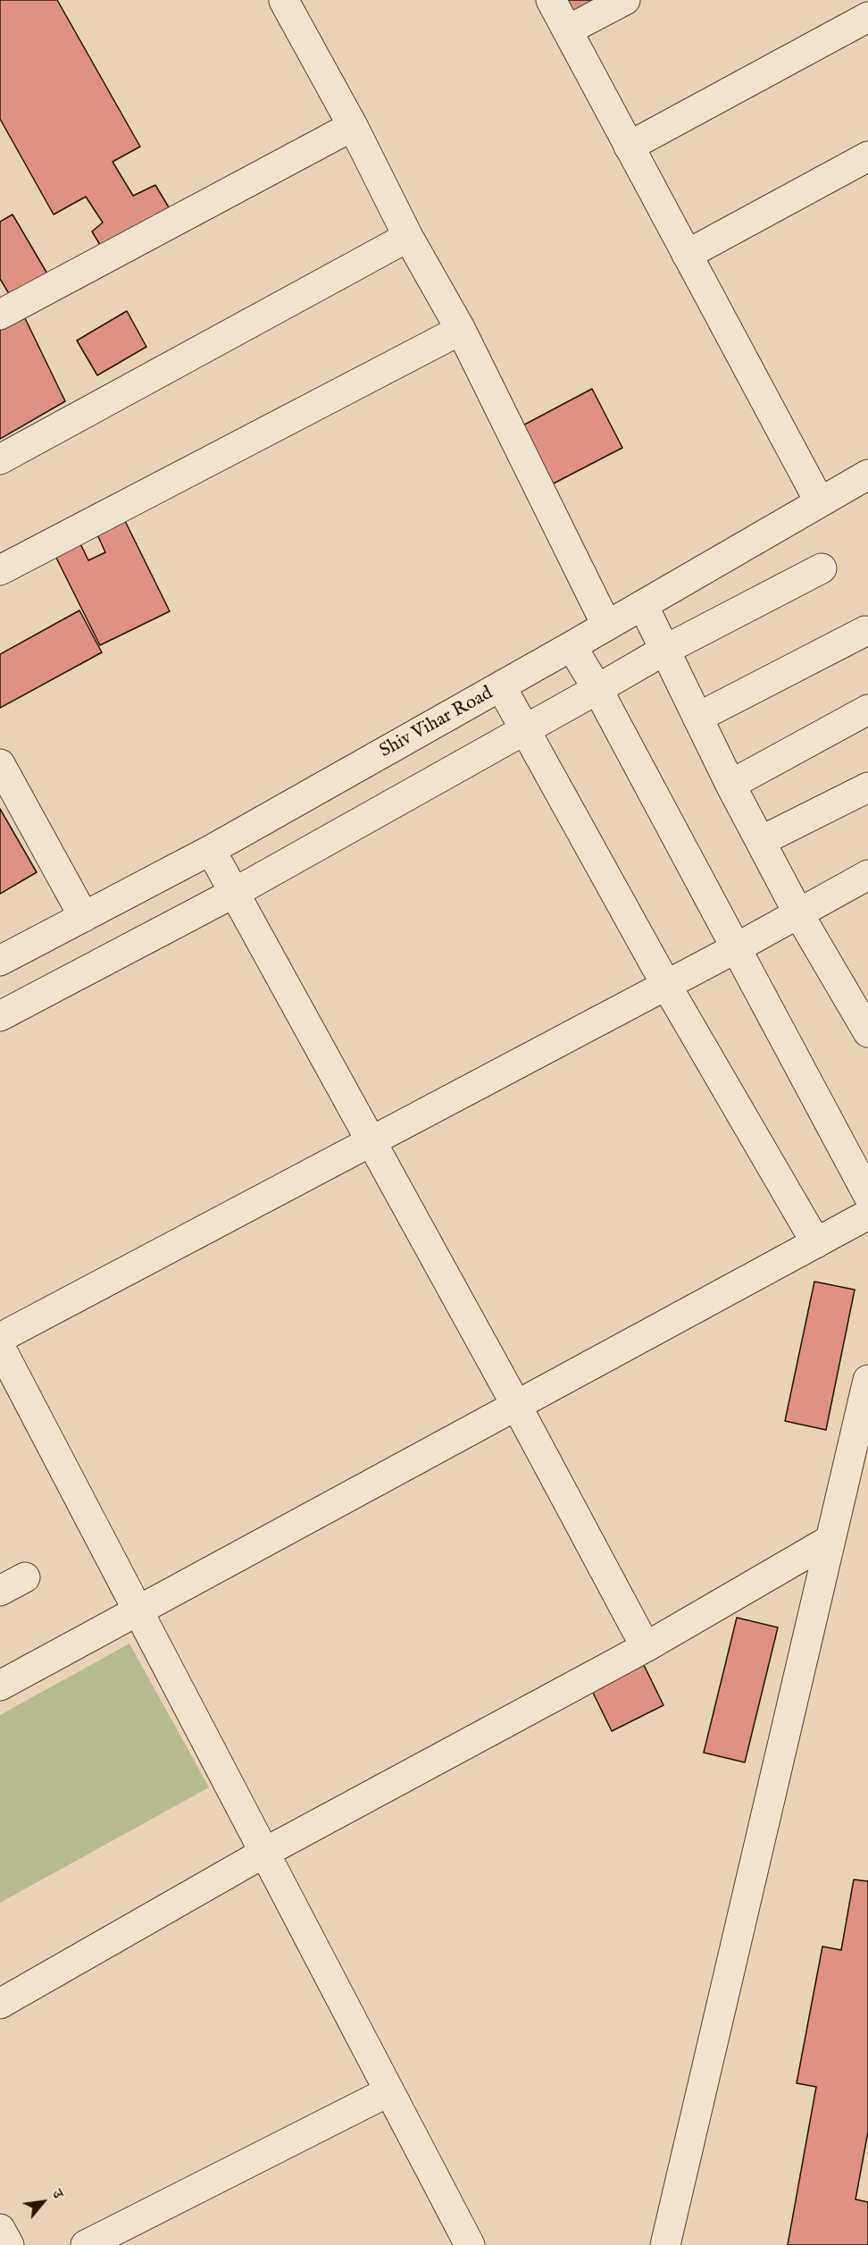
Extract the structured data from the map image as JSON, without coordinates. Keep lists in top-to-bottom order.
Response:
{
  "streets": {
    "street": ["Shiv Vihar Road"]
  },
  "north": "top right"
}
